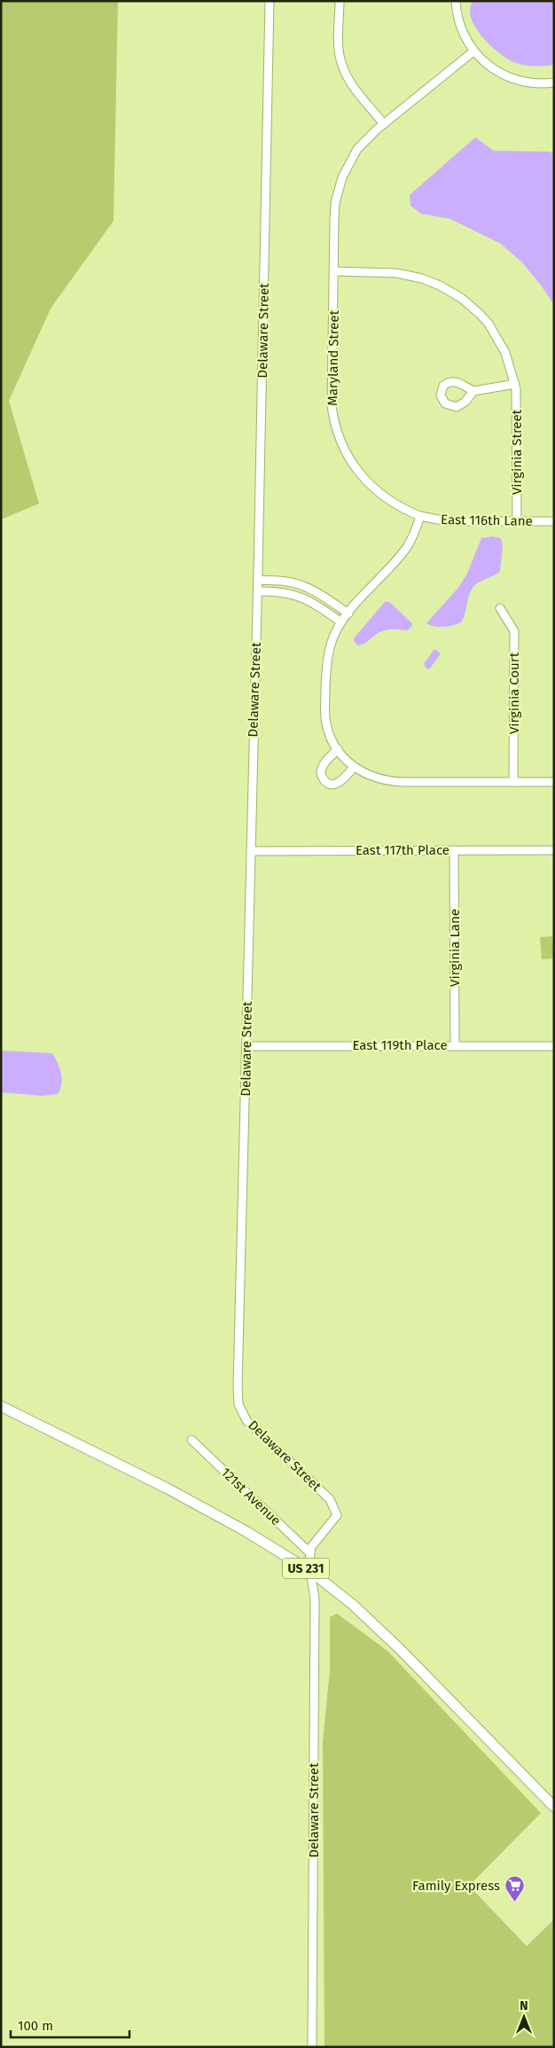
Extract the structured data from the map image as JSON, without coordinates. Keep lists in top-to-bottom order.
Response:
{
  "streets": {
    "main road": ["US 231"],
    "street": [
      "Delaware Street",
      "Maryland Street",
      "Virginia Street",
      "East 116th Lane",
      "Virginia Court",
      "East 117th Place",
      "Virginia Lane",
      "East 119th Place",
      "121st Avenue"
    ]
  },
  "crossings": [
    ["Delaware Street", "East 117th Place"],
    ["Delaware Street", "East 119th Place"],
    ["Delaware Street", "121st Avenue"],
    ["Delaware Street", "US 231"],
    ["Maryland Street", "Virginia Street"],
    ["Maryland Street", "East 116th Lane"],
    ["Virginia Street", "East 116th Lane"],
    ["East 117th Place", "Virginia Lane"],
    ["Virginia Lane", "East 119th Place"]
  ],
  "places": {
    "supermarket": ["Family Express"]
  },
  "scale_bar": "100 m",
  "north": "top"
}
